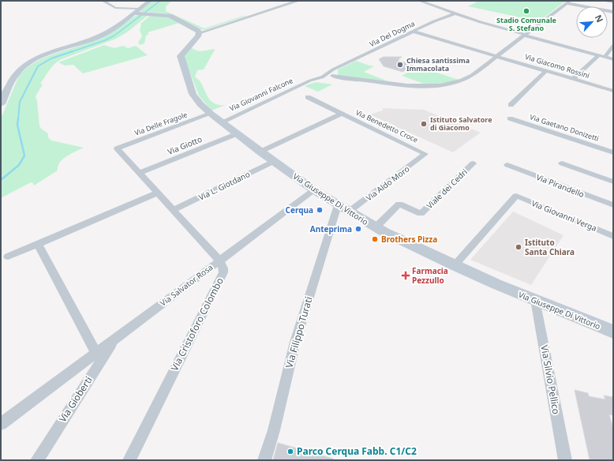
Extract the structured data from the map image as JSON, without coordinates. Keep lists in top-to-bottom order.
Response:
{
  "streets": {
    "street": [
      "Via Del Dogma",
      "Via Giacomo Rossini",
      "Via Giovanni Falcone",
      "Via Delle Fragole",
      "Via Benedetto Croce",
      "Via Gaetano Donizetti",
      "Via Giotto",
      "Via Aldo Moro",
      "Via L. Giotdano",
      "Via Pirandello",
      "Viale dei Cedri",
      "Via Giuseppe Di Vittorio",
      "Via Giovanni Verga",
      "Via Salvator Rosa",
      "Via Cristoforo Colombo",
      "Via Filippo Turati",
      "Via Silvio Pellico",
      "Via Gioberti"
    ]
  },
  "crossings": [
    ["Via Del Dogma", "Via Giacomo Rossini"],
    ["Via Del Dogma", "Via Giovanni Falcone"],
    ["Via Giovanni Falcone", "Via Giuseppe Di Vittorio"],
    ["Via Delle Fragole", "Via Giuseppe Di Vittorio"],
    ["Via Delle Fragole", "Via Salvator Rosa"],
    ["Via Benedetto Croce", "Via Aldo Moro"],
    ["Via Giotto", "Via Giuseppe Di Vittorio"],
    ["Via Giotto", "Via Salvator Rosa"],
    ["Via Aldo Moro", "Via Giuseppe Di Vittorio"],
    ["Via L. Giotdano", "Via Giuseppe Di Vittorio"],
    ["Via L. Giotdano", "Via Salvator Rosa"],
    ["Viale dei Cedri", "Via Giuseppe Di Vittorio"],
    ["Via Giuseppe Di Vittorio", "Via Giovanni Verga"],
    ["Via Giuseppe Di Vittorio", "Via Filippo Turati"],
    ["Via Giuseppe Di Vittorio", "Via Silvio Pellico"],
    ["Via Salvator Rosa", "Via Cristoforo Colombo"],
    ["Via Salvator Rosa", "Via Gioberti"]
  ],
  "places": {
    "other": [
      "Stadio Comunale S. Stefano",
      "Chiesa santissima Immacolata",
      "Istituto Salvatore di Giacomo",
      "Cerqua",
      "Anteprima",
      "Brothers Pizza",
      "Istituto Santa Chiara",
      "Parco Cerqua Fabb. C1/C2"
    ],
    "health": ["Farmacia Pezzullo"]
  },
  "north": "top right"
}
